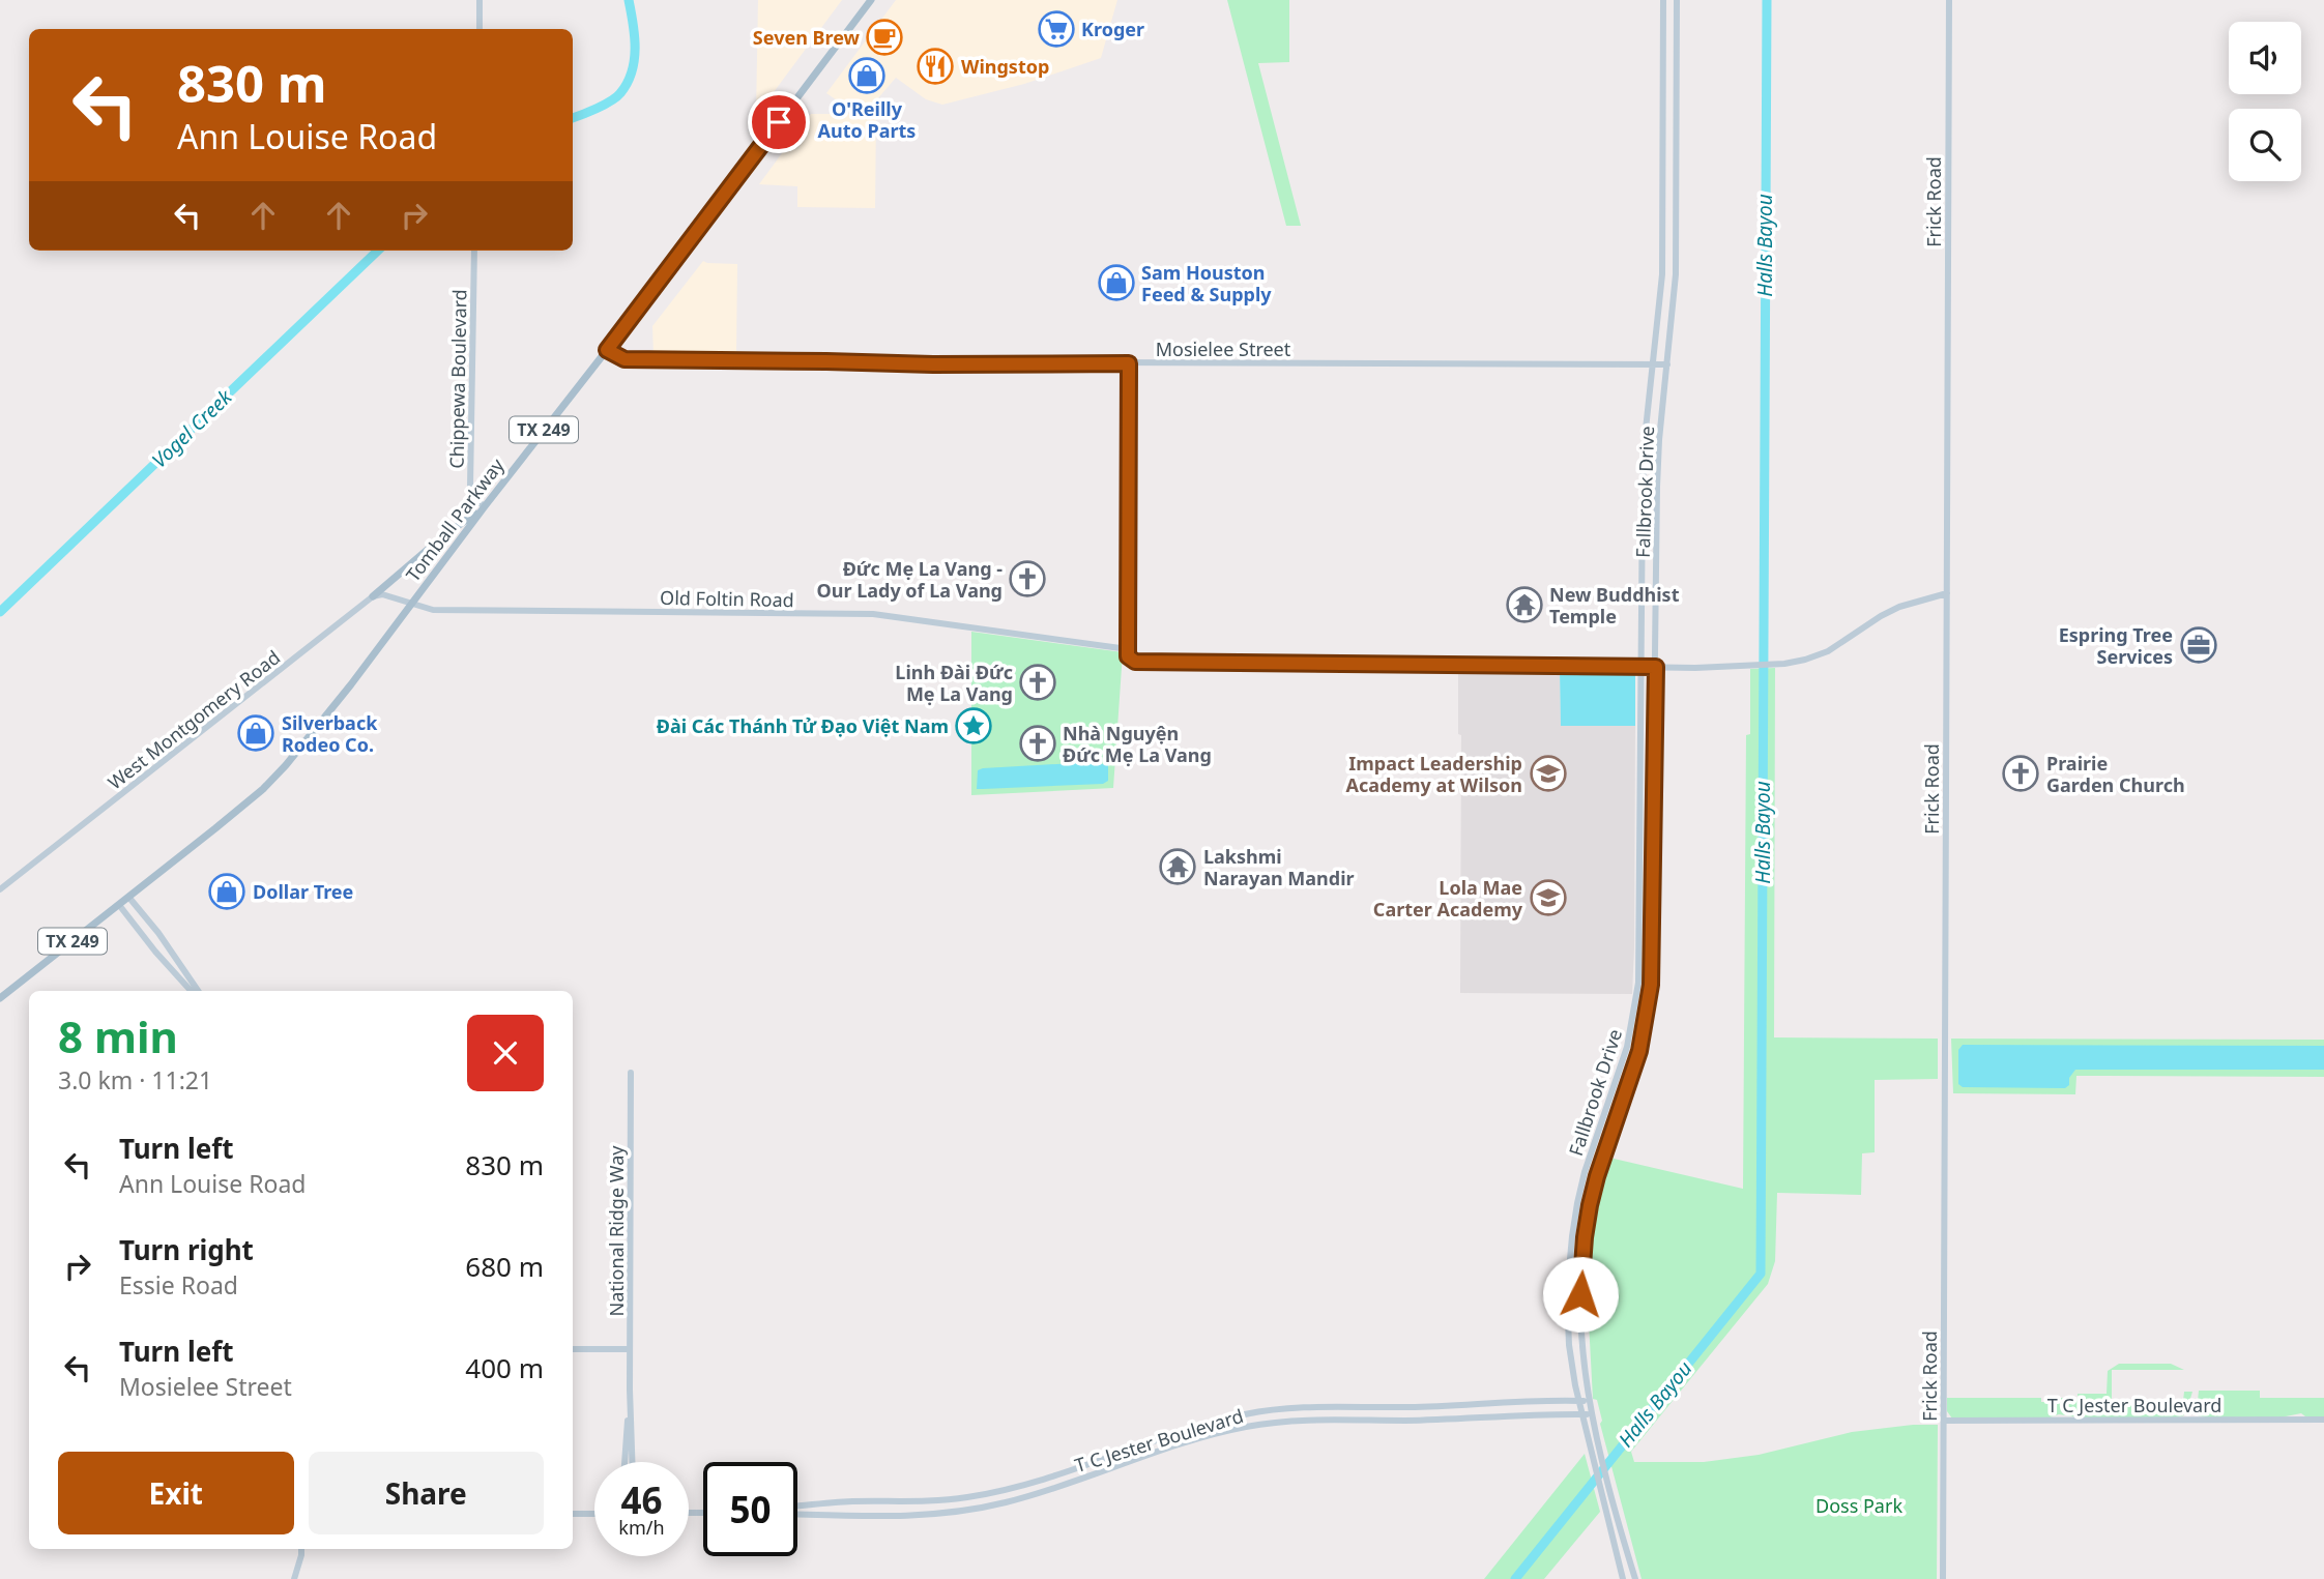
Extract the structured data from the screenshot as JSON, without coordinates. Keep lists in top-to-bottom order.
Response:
{
  "streets": {
    "main road": ["TX 249", "Tomball Parkway"],
    "street": [
      "Frick Road",
      "Mosielee Street",
      "Chippewa Boulevard",
      "Fallbrook Drive",
      "Old Foltin Road",
      "West Montgomery Road",
      "National Ridge Way",
      "T C Jester Boulevard"
    ]
  },
  "crossings": [
    ["Frick Road", "T C Jester Boulevard"],
    ["Mosielee Street", "Fallbrook Drive"],
    ["Mosielee Street", "Tomball Parkway"],
    ["Chippewa Boulevard", "Tomball Parkway"],
    ["Fallbrook Drive", "Old Foltin Road"],
    ["Fallbrook Drive", "T C Jester Boulevard"],
    ["Tomball Parkway", "Old Foltin Road"]
  ],
  "water": ["Halls Bayou", "Vogel Creek"],
  "parks": ["Doss Park"],
  "places": {
    "supermarket": ["Kroger"],
    "cafe": ["Seven Brew"],
    "restaurant": ["Wingstop"],
    "shop": [
      "O'Reilly Auto Parts",
      "Sam Houston Feed & Supply",
      "Silverback Rodeo Co.",
      "Dollar Tree"
    ],
    "church": [
      "Đức Mẹ La Vang - Our Lady of La Vang",
      "Linh Đài Đức Mẹ La Vang",
      "Nhà Nguyện Đức Mẹ La Vang",
      "Prairie Garden Church"
    ],
    "temple": ["New Buddhist Temple", "Lakshmi Narayan Mandir"],
    "office": ["Espring Tree Services"],
    "place": ["Đài Các Thánh Tử Đạo Việt Nam"],
    "school or university": ["Impact Leadership Academy at Wilson", "Lola Mae Carter Academy"]
  },
  "page": {
    "turn": ["830 m", "Ann Louise Road"],
    "heading": ["8 min", "3.0 km · 11:21"],
    "list": [
      {
        "name": "Turn left",
        "note": "Ann Louise Road",
        "value": "830 m"
      },
      {
        "name": "Turn right",
        "note": "Essie Road",
        "value": "680 m"
      },
      {
        "name": "Turn left",
        "note": "Mosielee Street",
        "value": "400 m"
      }
    ],
    "buttons": ["Exit", "Share"],
    "speed": "46 km/h",
    "limit": "50"
  }
}
